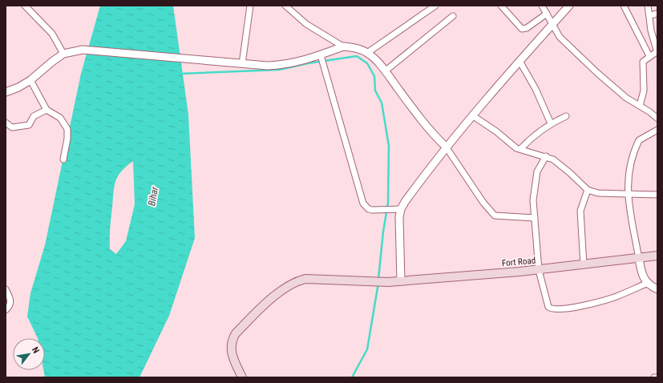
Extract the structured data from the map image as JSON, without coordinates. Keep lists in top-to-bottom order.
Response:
{
  "streets": {
    "main road": ["Fort Road"]
  },
  "water": ["Bihar"],
  "north": "top right"
}
